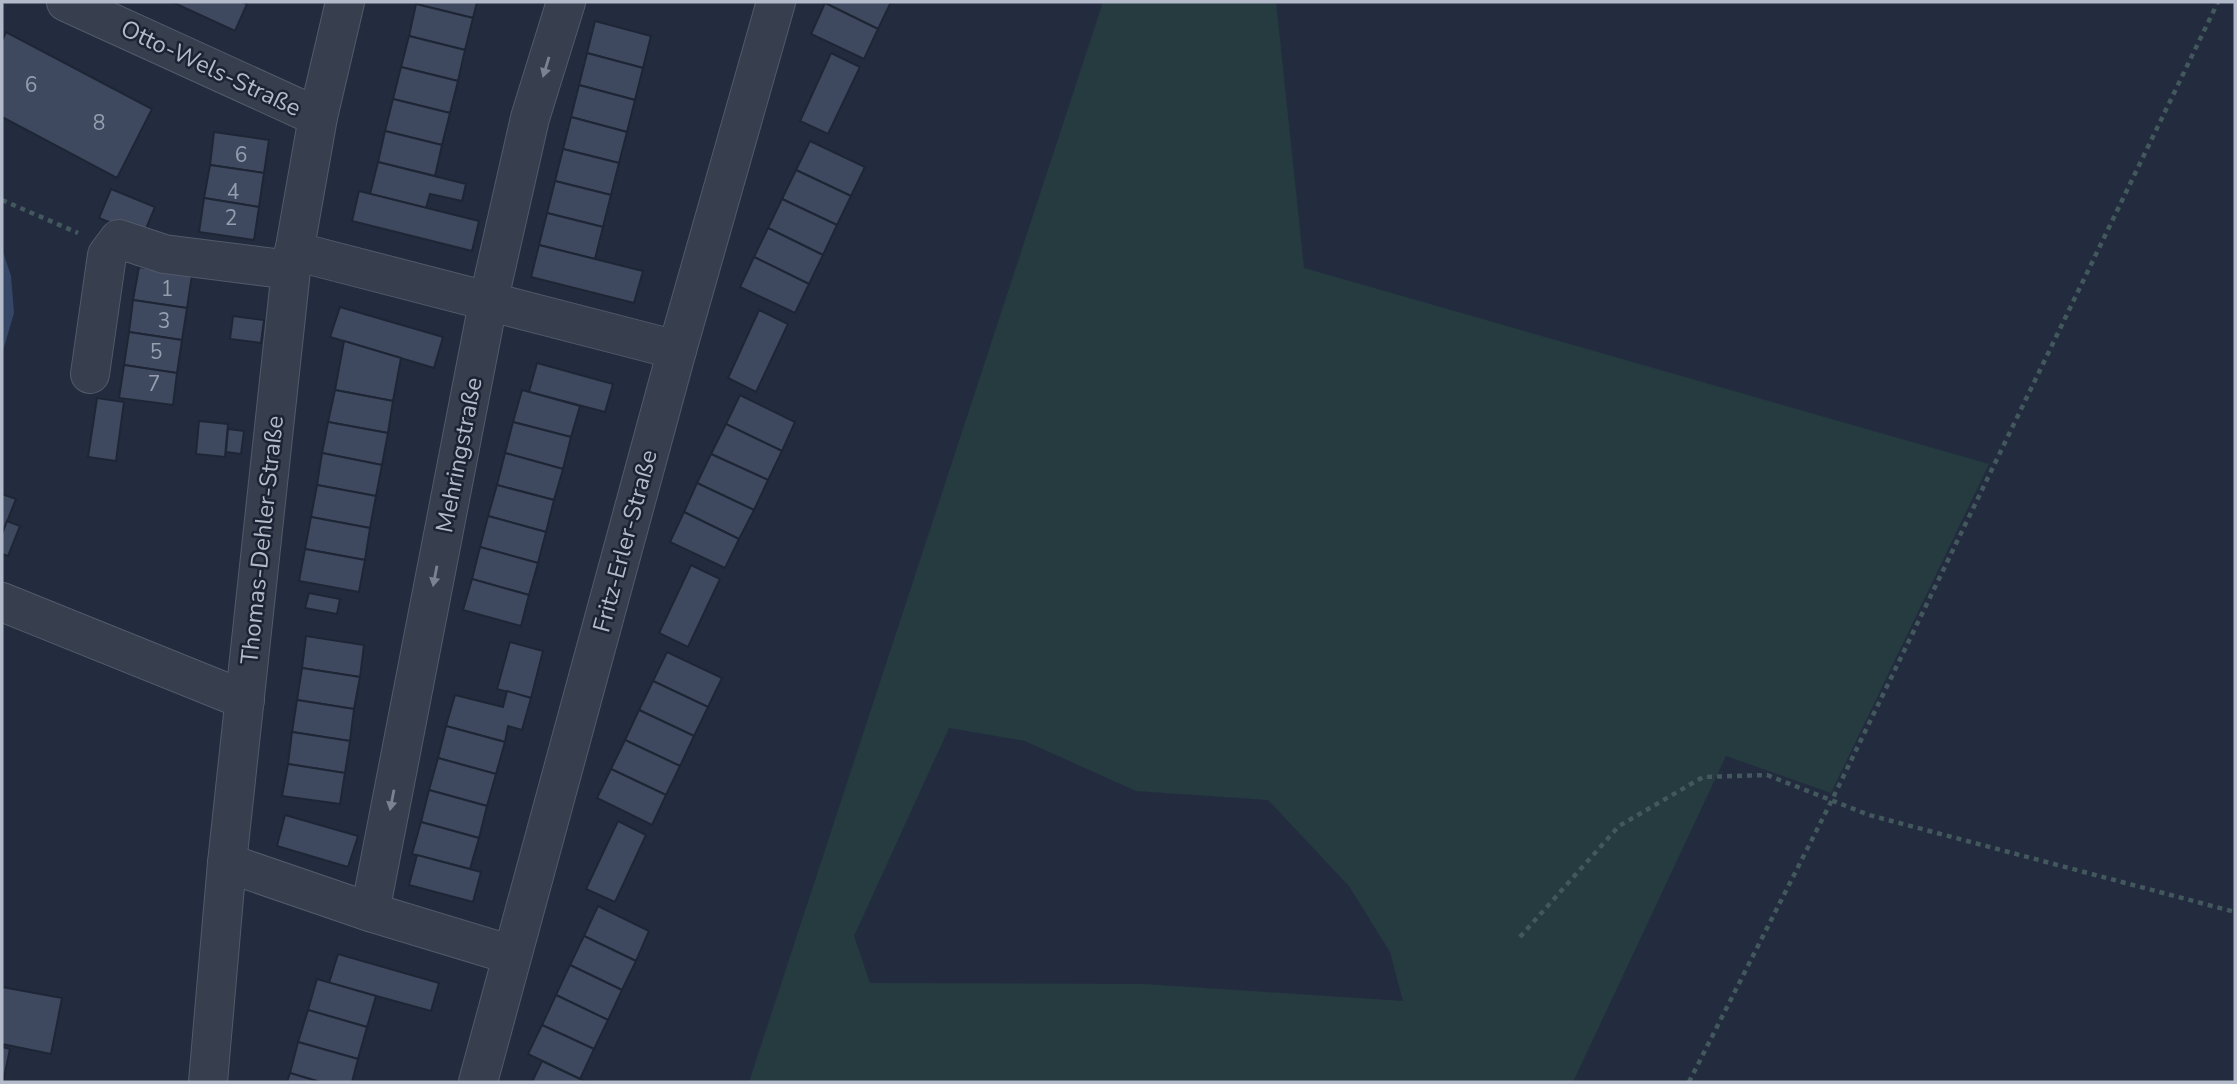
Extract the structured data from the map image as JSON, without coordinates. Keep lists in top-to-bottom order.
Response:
{
  "streets": {
    "street": [
      "Otto-Wels-Straße",
      "Mehringstraße",
      "Thomas-Dehler-Straße",
      "Fritz-Erler-Straße"
    ]
  },
  "crossings": [
    ["Otto-Wels-Straße", "Thomas-Dehler-Straße"]
  ],
  "one_way": ["Mehringstraße"],
  "house_numbers": [
    "6",
    "8",
    "6",
    "4",
    "2",
    "1",
    "3",
    "5",
    "7"
  ]
}
